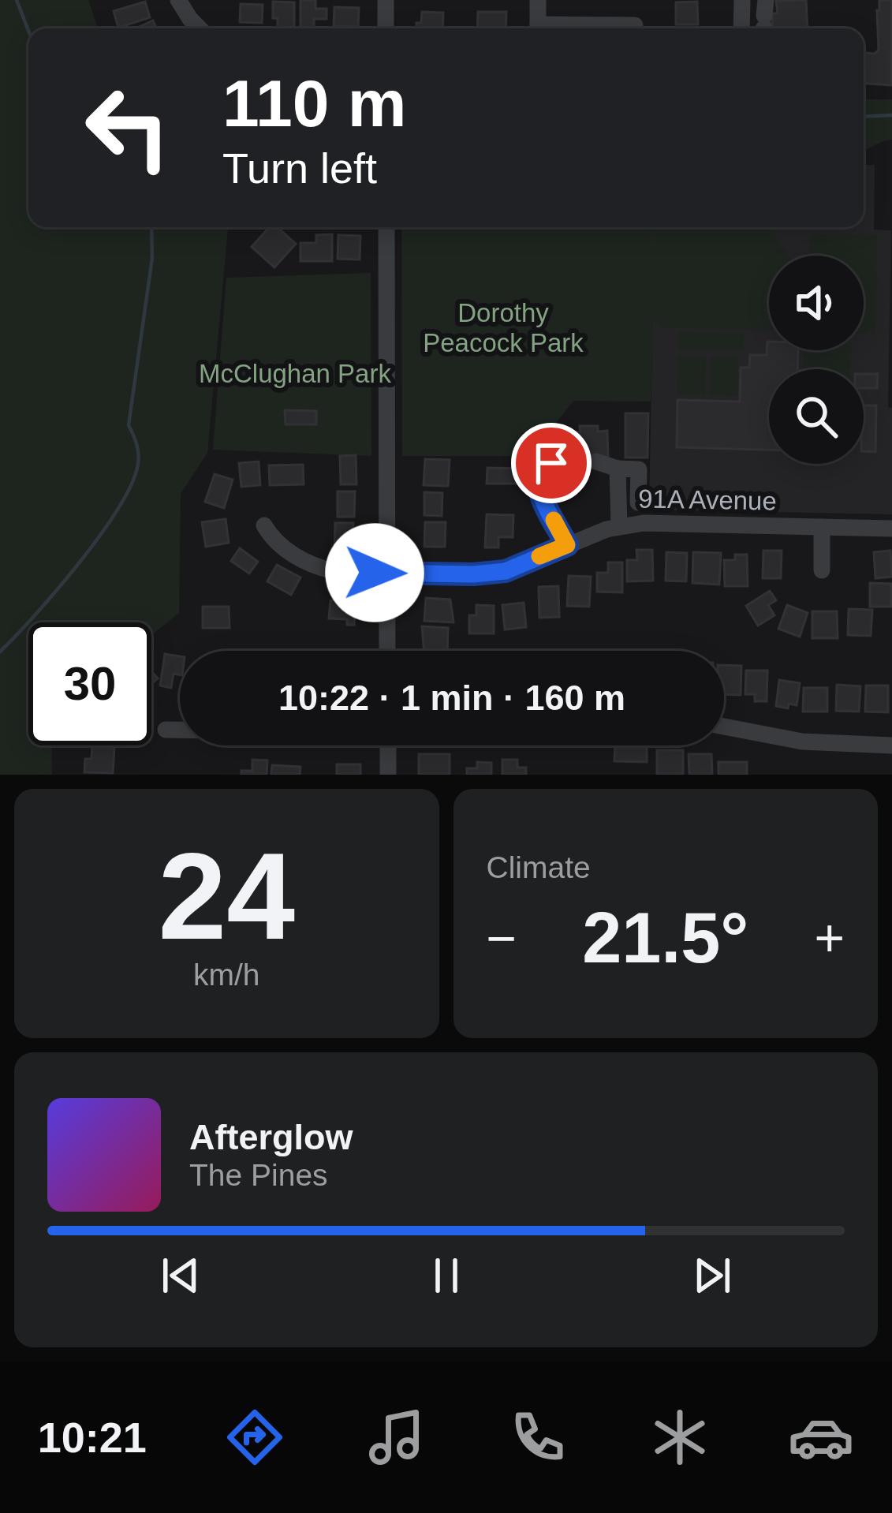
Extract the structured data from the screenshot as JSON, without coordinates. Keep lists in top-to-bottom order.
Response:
{
  "streets": {
    "street": ["91A Avenue"]
  },
  "parks": ["Dorothy Peacock Park", "McClughan Park"],
  "page": {
    "turn": ["110 m", "Turn left"],
    "limit": "30",
    "trip": "10:22 · 1 min · 160 m",
    "tile": [
      ["24", "km/h"],
      "Climate"
    ],
    "heat": ["−", "21.5°", "+"],
    "song": ["Afterglow", "The Pines"],
    "tabs": "10:21"
  }
}
